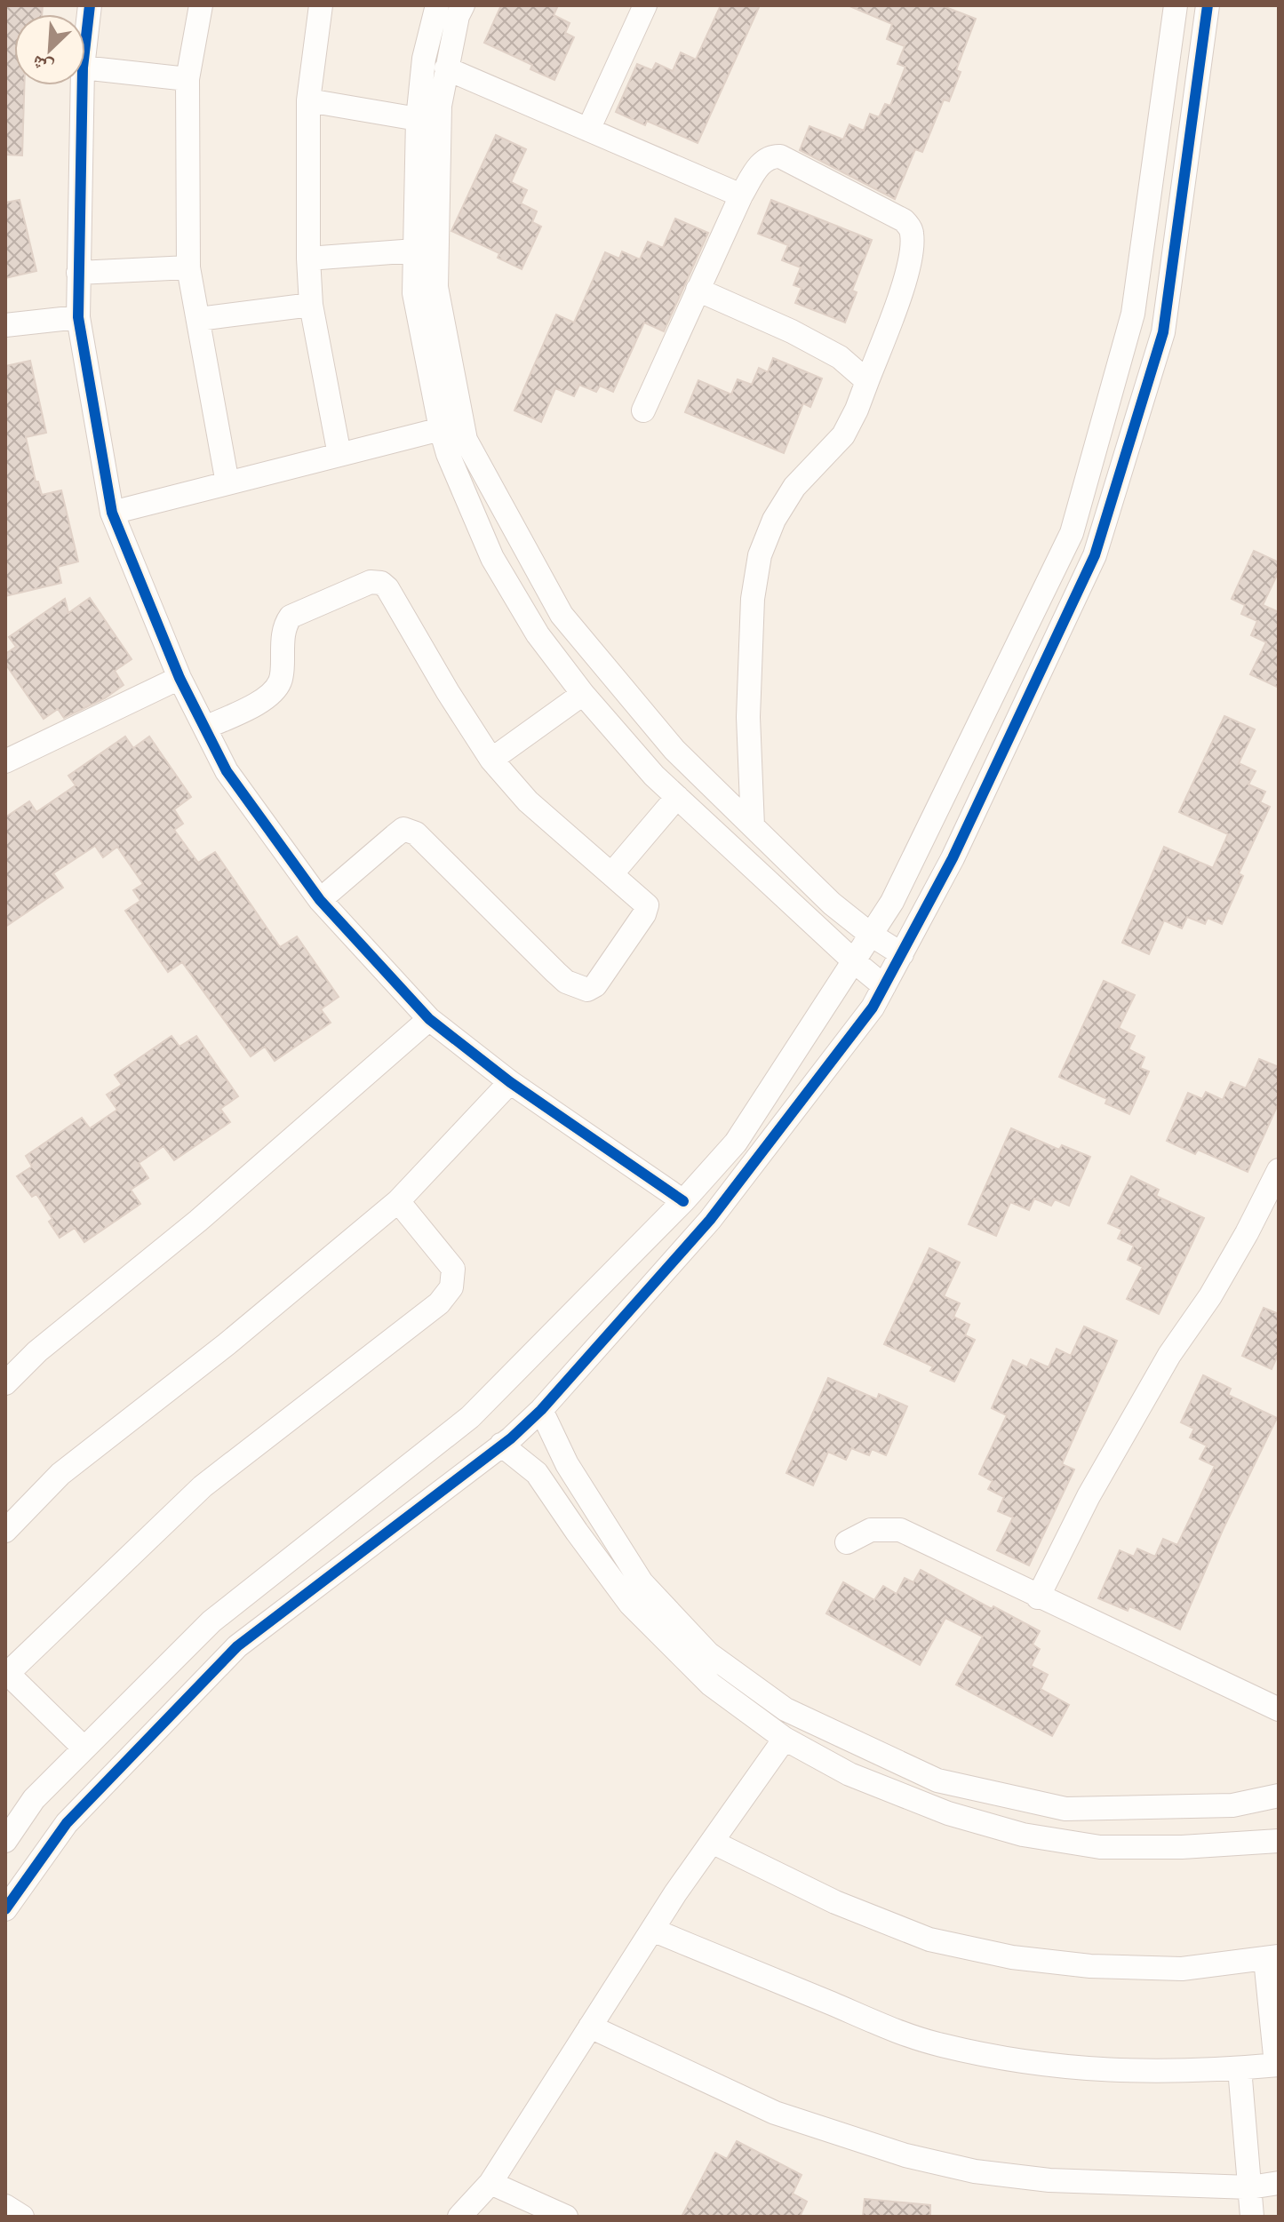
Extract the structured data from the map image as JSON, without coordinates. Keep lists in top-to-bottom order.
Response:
{
  "north": "bottom left"
}
